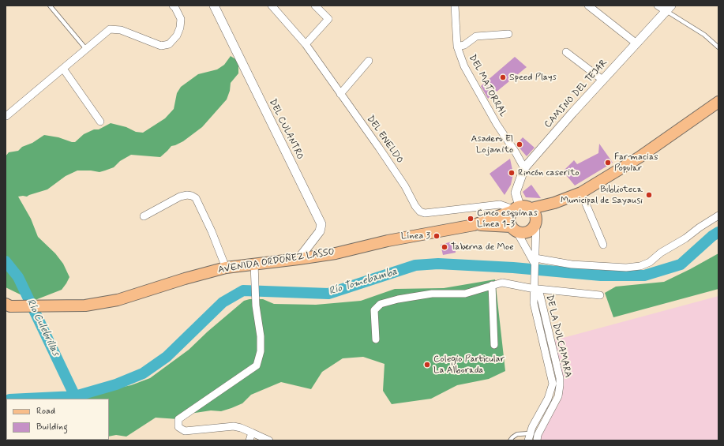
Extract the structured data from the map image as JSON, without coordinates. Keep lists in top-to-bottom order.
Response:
{
  "streets": {
    "main road": ["AVENIDA ORDOÑEZ LASSO"],
    "street": [
      "DEL MATORRAL",
      "CAMINO DEL TEJAR",
      "DEL CULANTRO",
      "DEL ENELDO",
      "DE LA DULCAMARA"
    ]
  },
  "crossings": [
    ["DEL MATORRAL", "CAMINO DEL TEJAR"],
    ["CAMINO DEL TEJAR", "DEL ENELDO"],
    ["CAMINO DEL TEJAR", "AVENIDA ORDOÑEZ LASSO"],
    ["CAMINO DEL TEJAR", "DE LA DULCAMARA"],
    ["DEL CULANTRO", "AVENIDA ORDOÑEZ LASSO"],
    ["DEL ENELDO", "AVENIDA ORDOÑEZ LASSO"],
    ["DEL ENELDO", "DE LA DULCAMARA"],
    ["AVENIDA ORDOÑEZ LASSO", "DE LA DULCAMARA"]
  ],
  "water": ["Río Tomebamba", "Río Culebrillas"],
  "places": [
    "Speed Plays",
    "Asadero El Lojanito",
    "Farmacias Popular",
    "Rincón caserito",
    "Biblioteca Municipal de Sayausi",
    "Cinco esquinas Línea 1-3",
    "Línea 3",
    "Taberna de Moe",
    "Colegio Particular La Alborada"
  ],
  "legend": ["Road", "Building"]
}
